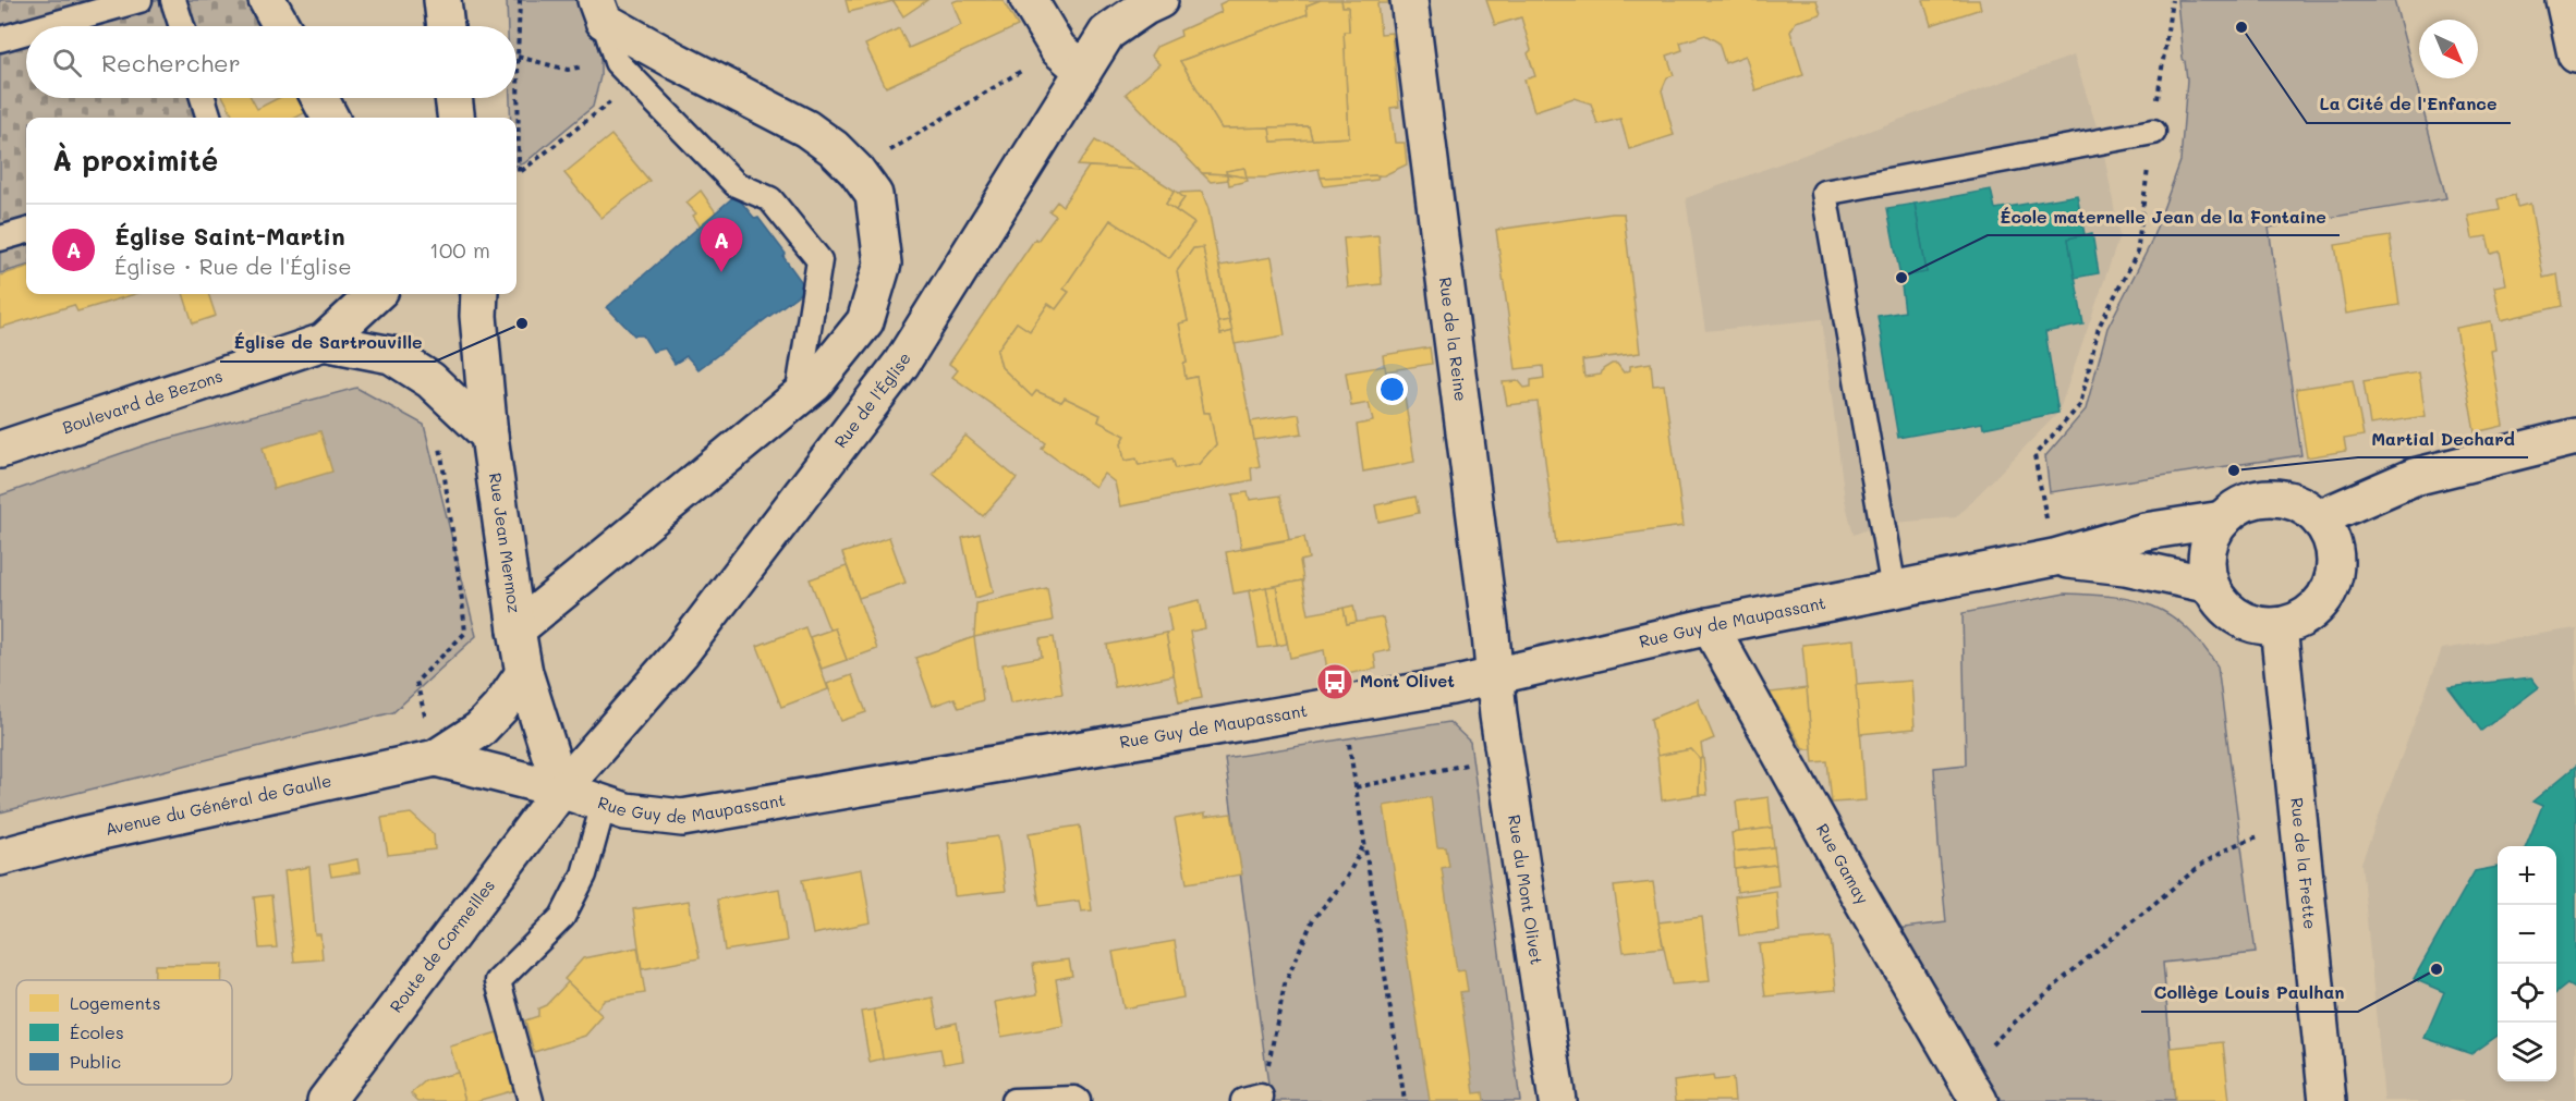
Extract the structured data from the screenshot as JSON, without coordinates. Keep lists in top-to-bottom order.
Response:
{
  "streets": {
    "main road": [
      "Rue de la Reine",
      "Rue de l'Église",
      "Boulevard de Bezons",
      "Rue Jean Mermoz",
      "Rue Guy de Maupassant",
      "Avenue du Général de Gaulle",
      "Rue de la Frette",
      "Rue Gamay",
      "Rue du Mont Olivet",
      "Route de Cormeilles"
    ]
  },
  "crossings": [
    ["Rue de la Reine", "Rue Guy de Maupassant"],
    ["Rue de la Reine", "Rue du Mont Olivet"],
    ["Rue de l'Église", "Rue Jean Mermoz"],
    ["Rue de l'Église", "Rue Guy de Maupassant"],
    ["Rue de l'Église", "Avenue du Général de Gaulle"],
    ["Rue de l'Église", "Route de Cormeilles"],
    ["Boulevard de Bezons", "Rue Jean Mermoz"],
    ["Rue Jean Mermoz", "Rue Guy de Maupassant"],
    ["Rue Jean Mermoz", "Avenue du Général de Gaulle"],
    ["Rue Jean Mermoz", "Route de Cormeilles"],
    ["Rue Guy de Maupassant", "Avenue du Général de Gaulle"],
    ["Rue Guy de Maupassant", "Rue de la Frette"],
    ["Rue Guy de Maupassant", "Rue Gamay"],
    ["Rue Guy de Maupassant", "Rue du Mont Olivet"],
    ["Rue Guy de Maupassant", "Route de Cormeilles"],
    ["Avenue du Général de Gaulle", "Route de Cormeilles"]
  ],
  "places": {
    "other": [
      "La Cité de l'Enfance",
      "École maternelle Jean de la Fontaine",
      "Église de Sartrouville",
      "Martial Dechard",
      "Collège Louis Paulhan"
    ],
    "bus stop": ["Mont Olivet"]
  },
  "legend": ["Logements", "Écoles", "Public"],
  "north": "bottom right",
  "page": {
    "search": "Rechercher",
    "heading": "À proximité",
    "list": [
      {
        "mark": "A",
        "name": "Église Saint-Martin",
        "note": "Église · Rue de l'Église",
        "value": "100 m"
      }
    ],
    "pins": "A",
    "map_buttons": ["+", "−"]
  }
}
